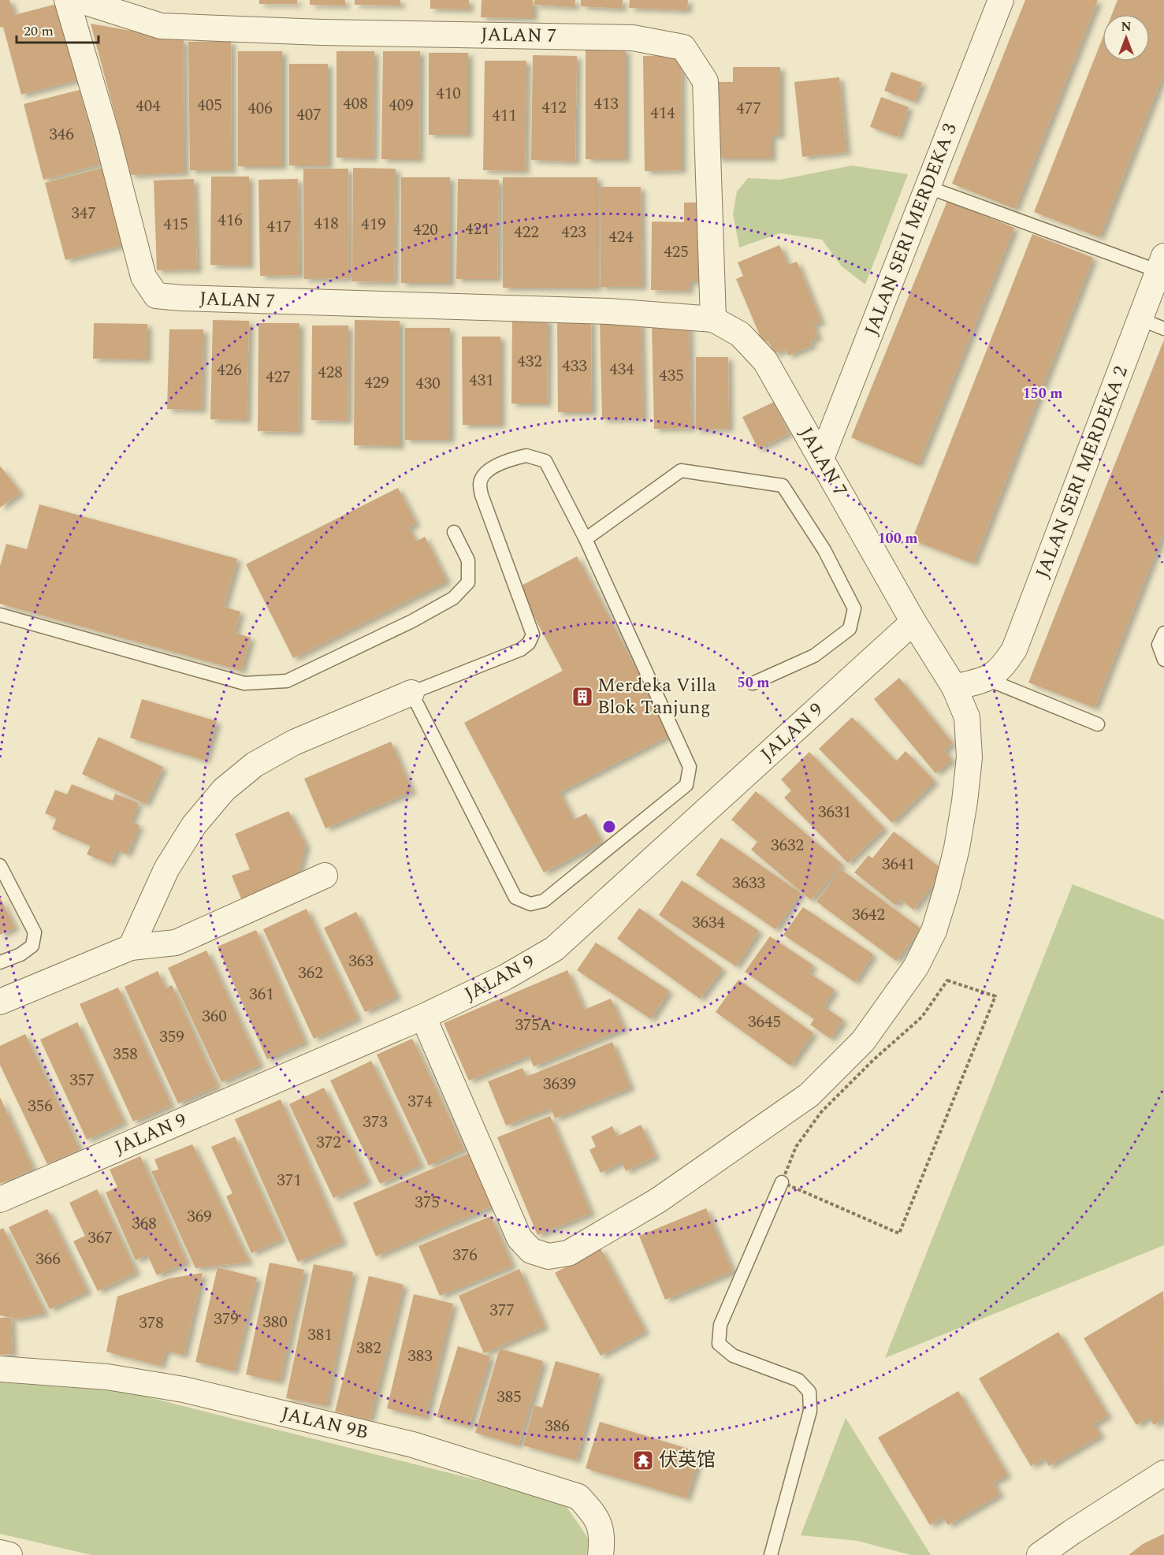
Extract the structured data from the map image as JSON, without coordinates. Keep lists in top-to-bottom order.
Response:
{
  "streets": {
    "street": [
      "JALAN 7",
      "JALAN SERI MERDEKA 3",
      "JALAN SERI MERDEKA 2",
      "JALAN 9",
      "JALAN 9B"
    ]
  },
  "crossings": [
    ["JALAN 7", "JALAN SERI MERDEKA 3"],
    ["JALAN 7", "JALAN SERI MERDEKA 2"],
    ["JALAN 7", "JALAN 9"]
  ],
  "places": {
    "building": ["Merdeka Villa Blok Tanjung"],
    "temple": ["伏英馆"]
  },
  "house_numbers": [
    "410",
    "408",
    "413",
    "405",
    "409",
    "404",
    "412",
    "406",
    "477",
    "414",
    "407",
    "411",
    "346",
    "347",
    "416",
    "418",
    "415",
    "419",
    "417",
    "421",
    "420",
    "422",
    "423",
    "424",
    "425",
    "432",
    "433",
    "434",
    "426",
    "428",
    "435",
    "427",
    "431",
    "429",
    "430",
    "3631",
    "3632",
    "3641",
    "3633",
    "3642",
    "3634",
    "363",
    "362",
    "361",
    "360",
    "3645",
    "375A",
    "359",
    "358",
    "357",
    "3639",
    "374",
    "356",
    "373",
    "372",
    "371",
    "375",
    "369",
    "368",
    "367",
    "376",
    "366",
    "377",
    "379",
    "380",
    "378",
    "381",
    "382",
    "383",
    "385",
    "386"
  ],
  "scale_bar": "20 m",
  "north": "top",
  "rings": ["150 m", "100 m", "50 m"]
}
